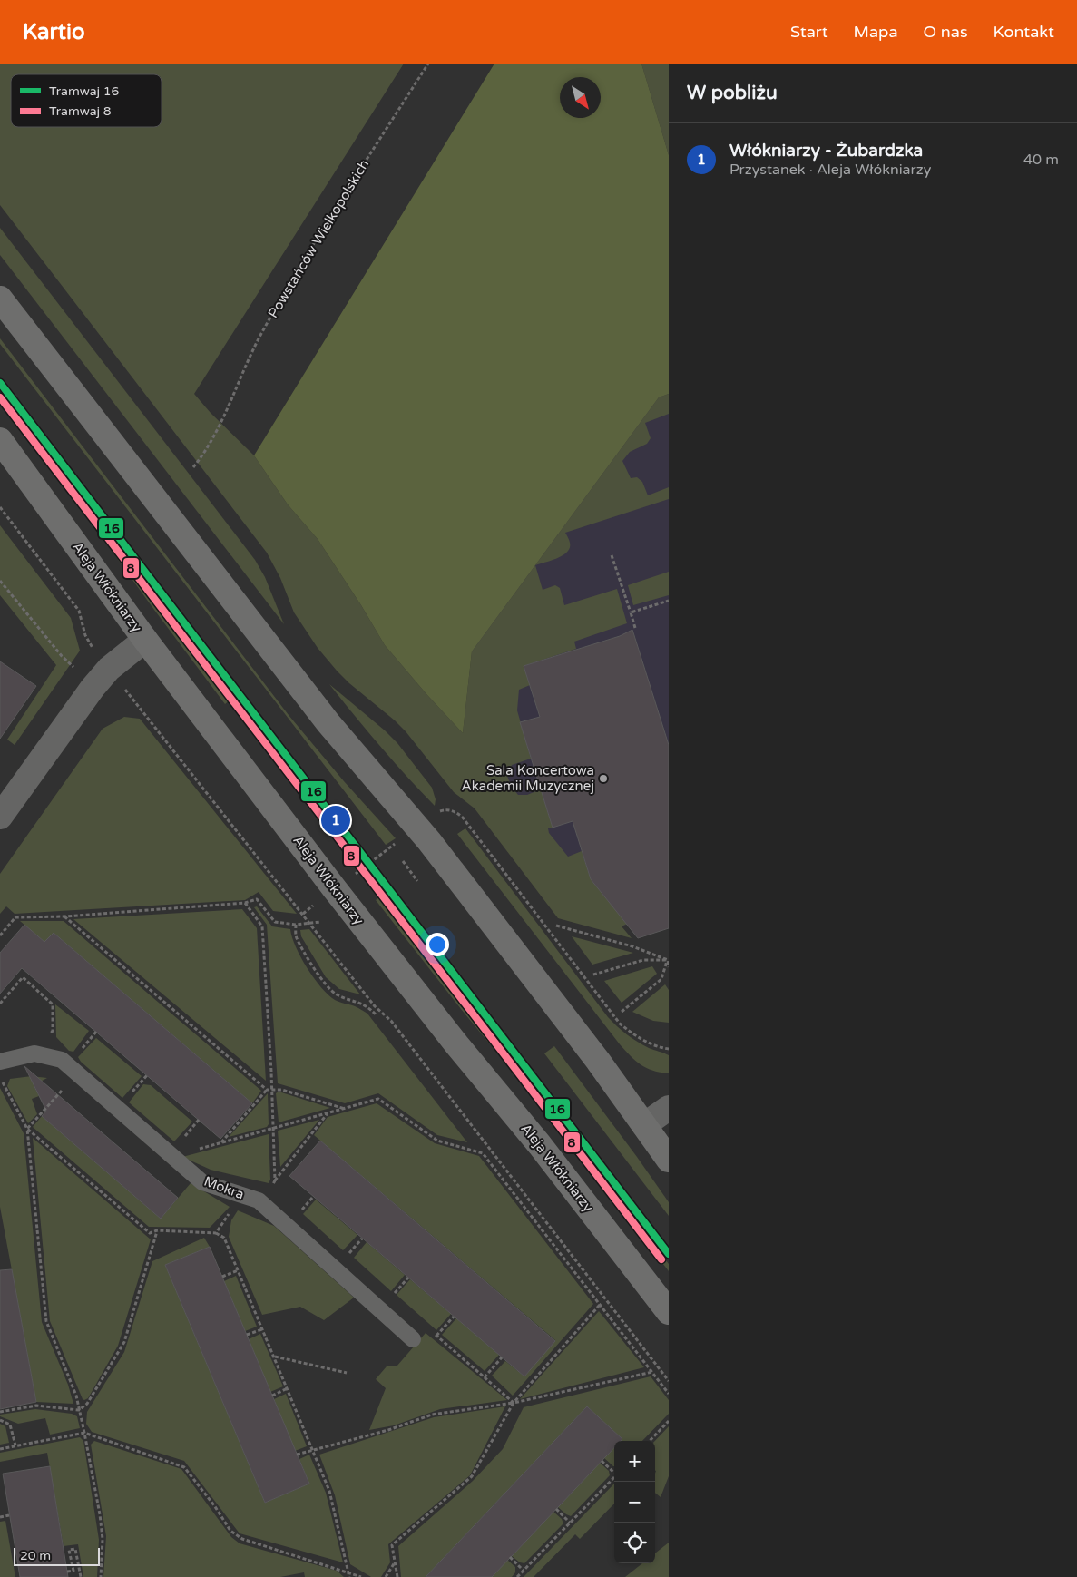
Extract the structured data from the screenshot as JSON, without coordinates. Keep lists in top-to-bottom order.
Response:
{
  "streets": {
    "main road": ["Aleja Włókniarzy"],
    "lane": ["Mokra"],
    "path": ["Powstańców Wielkopolskich"]
  },
  "places": ["Sala Koncertowa Akademii Muzycznej"],
  "lines": ["tram line 16", "tram line 8"],
  "legend": ["Tramwaj 16", "Tramwaj 8"],
  "scale_bar": "20 m",
  "north": "bottom right",
  "page": {
    "header": "Kartio",
    "nav": [
      "Start",
      "Mapa",
      "O nas",
      "Kontakt"
    ],
    "heading": "W pobliżu",
    "list": [
      {
        "mark": "1",
        "name": "Włókniarzy - Żubardzka",
        "note": "Przystanek · Aleja Włókniarzy",
        "value": "40 m"
      }
    ],
    "pins": "1",
    "map_buttons": ["+", "−"],
    "scale": "20 m"
  }
}
